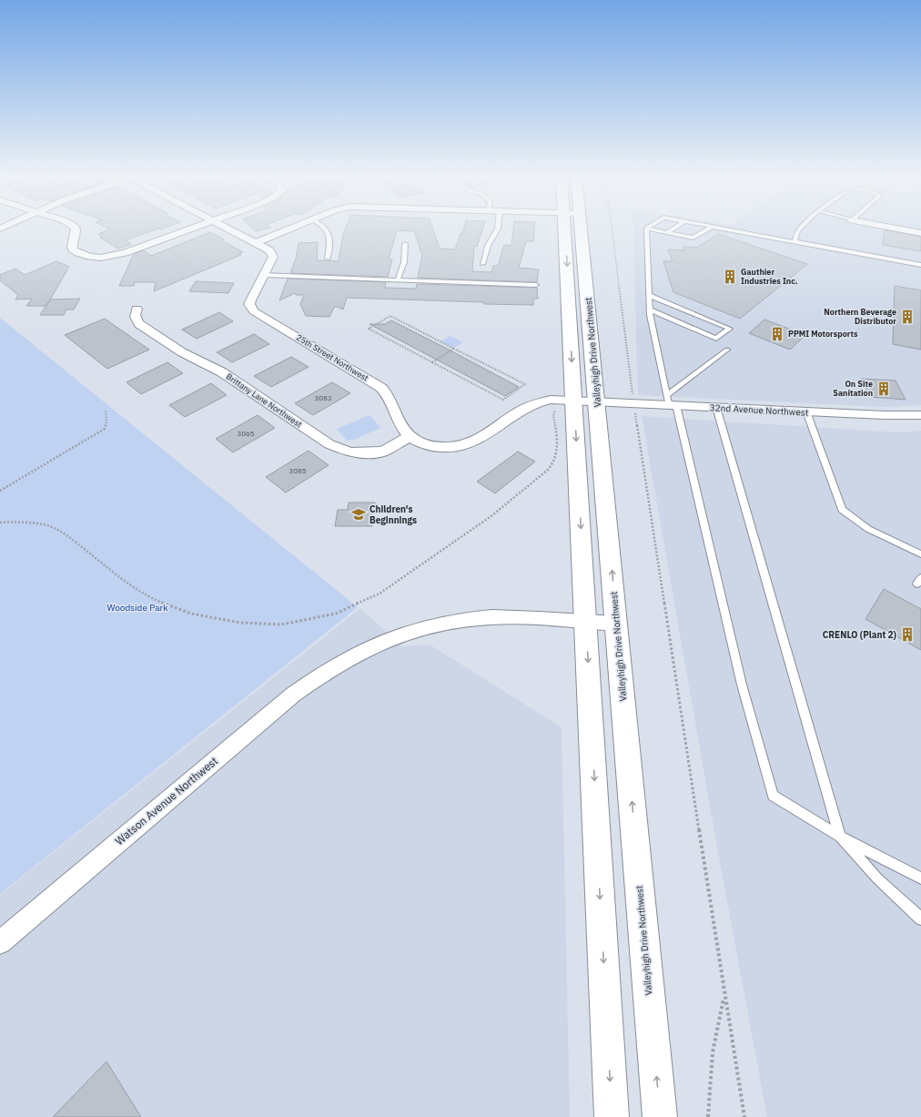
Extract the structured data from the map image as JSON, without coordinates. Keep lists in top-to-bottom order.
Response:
{
  "streets": {
    "main road": ["Valleyhigh Drive Northwest"],
    "street": [
      "25th Street Northwest",
      "Brittany Lane Northwest",
      "32nd Avenue Northwest",
      "Watson Avenue Northwest"
    ]
  },
  "crossings": [
    ["Valleyhigh Drive Northwest", "32nd Avenue Northwest"],
    ["Valleyhigh Drive Northwest", "Watson Avenue Northwest"],
    ["25th Street Northwest", "Brittany Lane Northwest"]
  ],
  "parks": ["Woodside Park"],
  "places": {
    "building": [
      "Gauthier Industries Inc.",
      "Northern Beverage Distributor",
      "PPMI Motorsports",
      "On Site Sanitation",
      "CRENLO (Plant 2)"
    ],
    "school or university": ["Children's Beginnings"]
  },
  "house_numbers": ["3083", "3065", "3085"]
}
